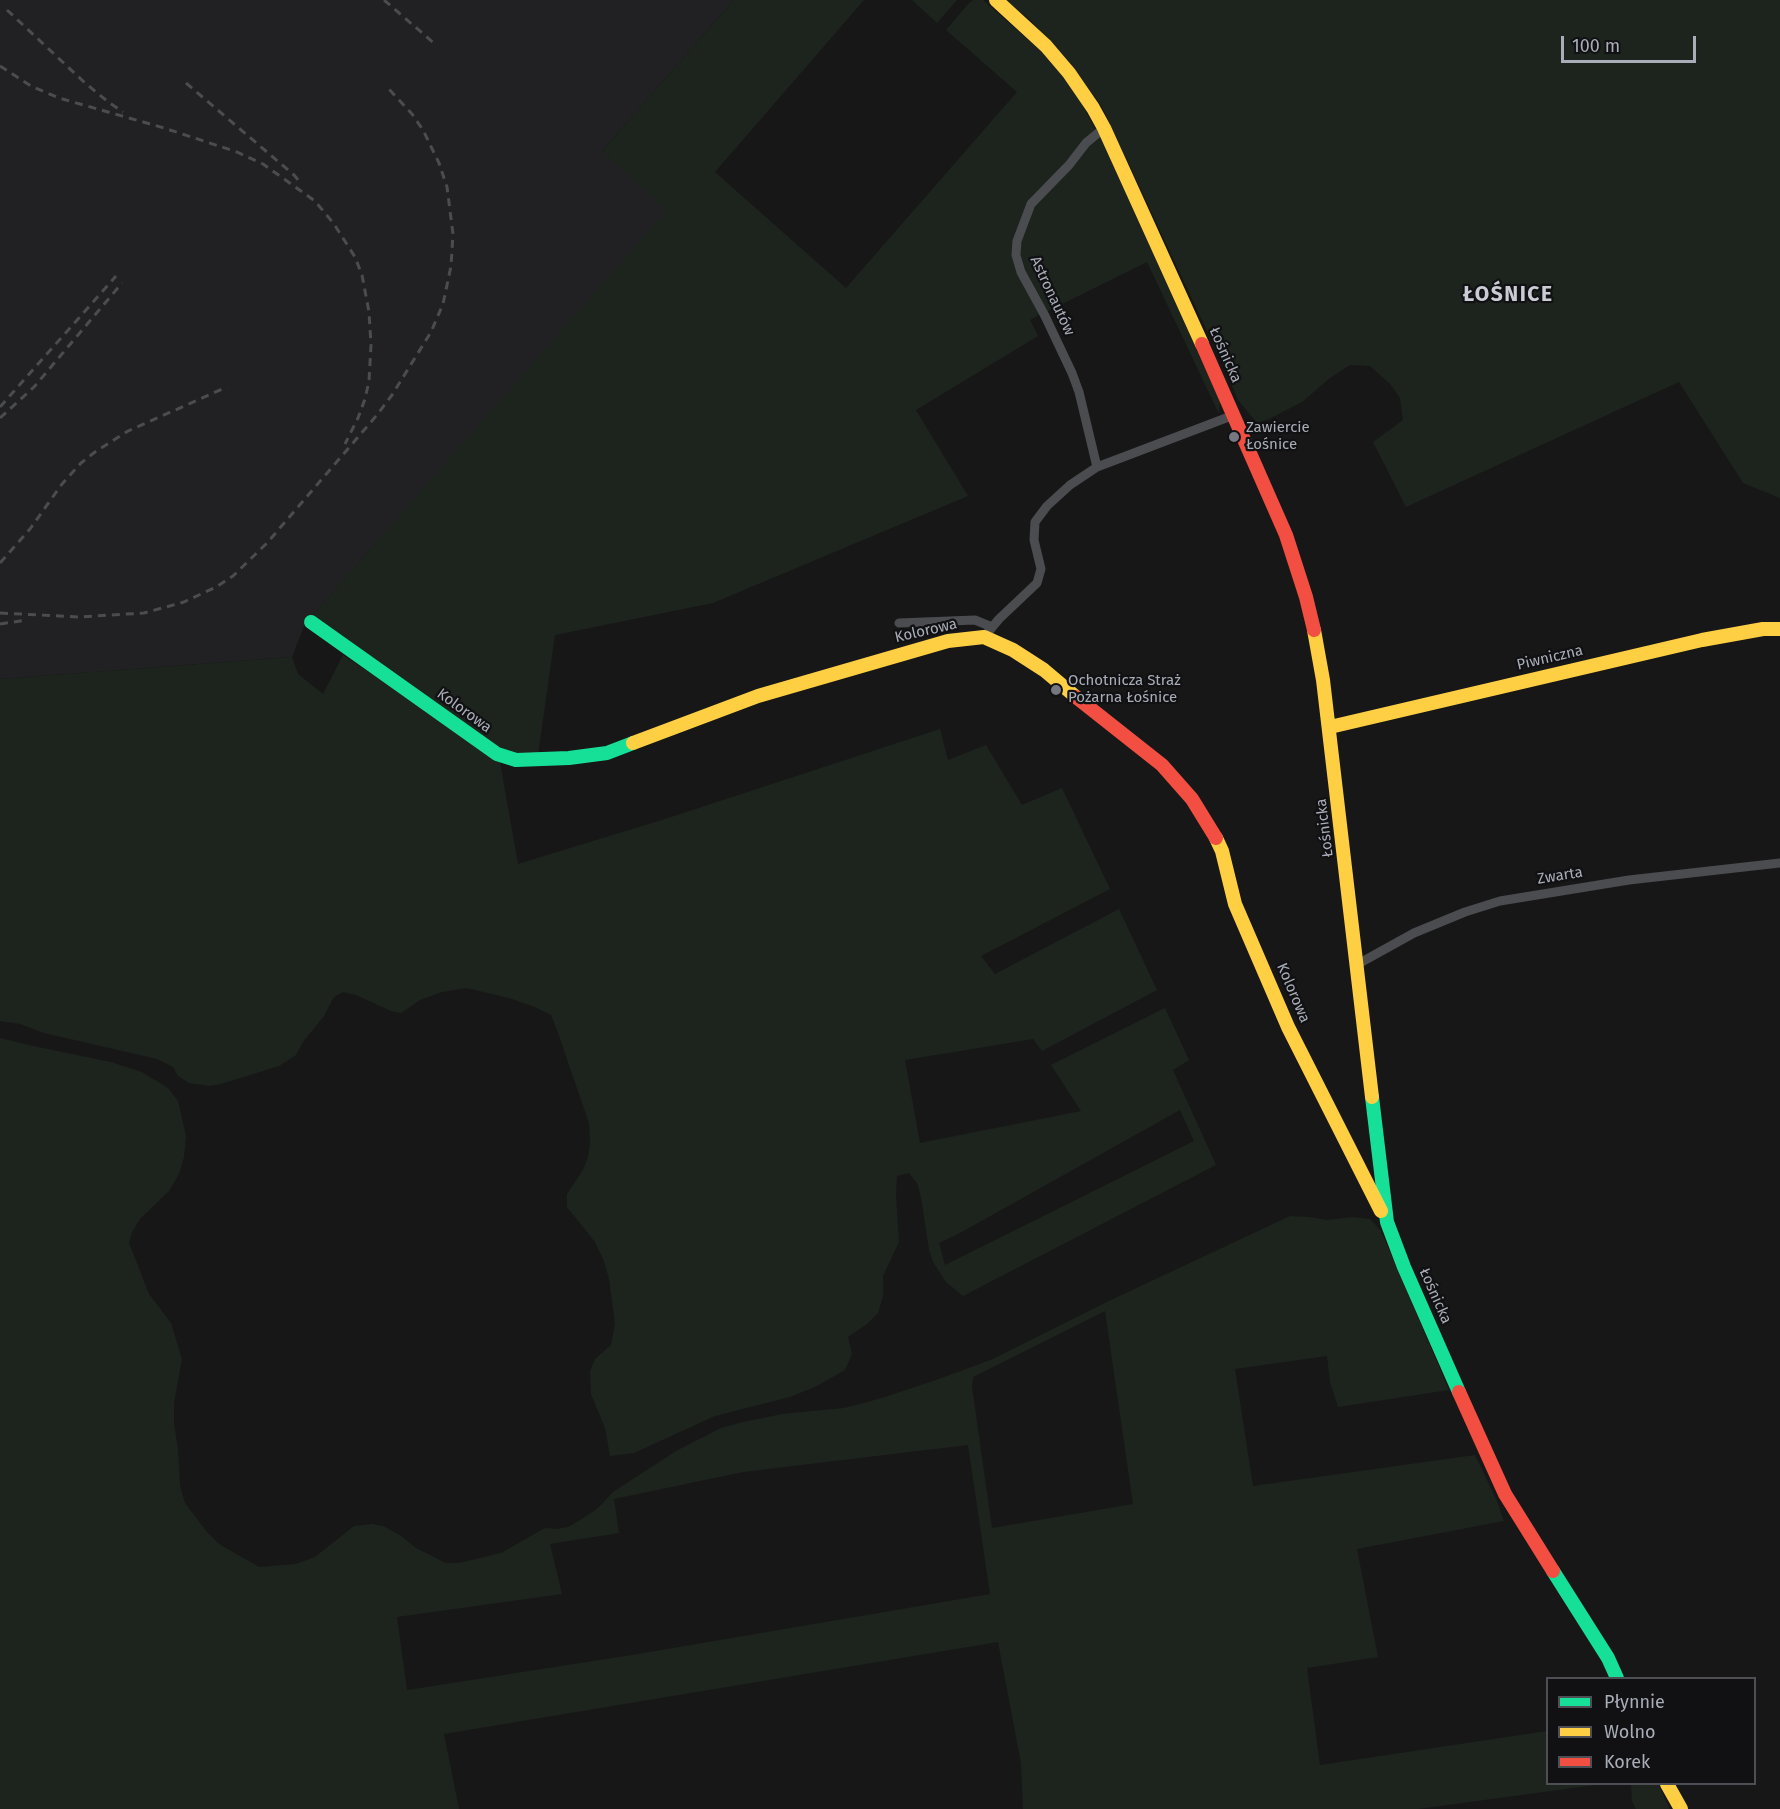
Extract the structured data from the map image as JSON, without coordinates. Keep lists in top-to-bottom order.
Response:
{
  "streets": {
    "street": [
      "Astronautów",
      "Łośnicka",
      "Kolorowa",
      "Piwniczna",
      "Zwarta"
    ]
  },
  "crossings": [
    ["Astronautów", "Łośnicka"],
    ["Łośnicka", "Kolorowa"],
    ["Łośnicka", "Piwniczna"],
    ["Łośnicka", "Zwarta"]
  ],
  "districts": ["ŁOŚNICE"],
  "places": ["Zawiercie Łośnice", "Ochotnicza Straż Pożarna Łośnice"],
  "legend": ["Płynnie", "Wolno", "Korek"],
  "scale_bar": "100 m"
}
